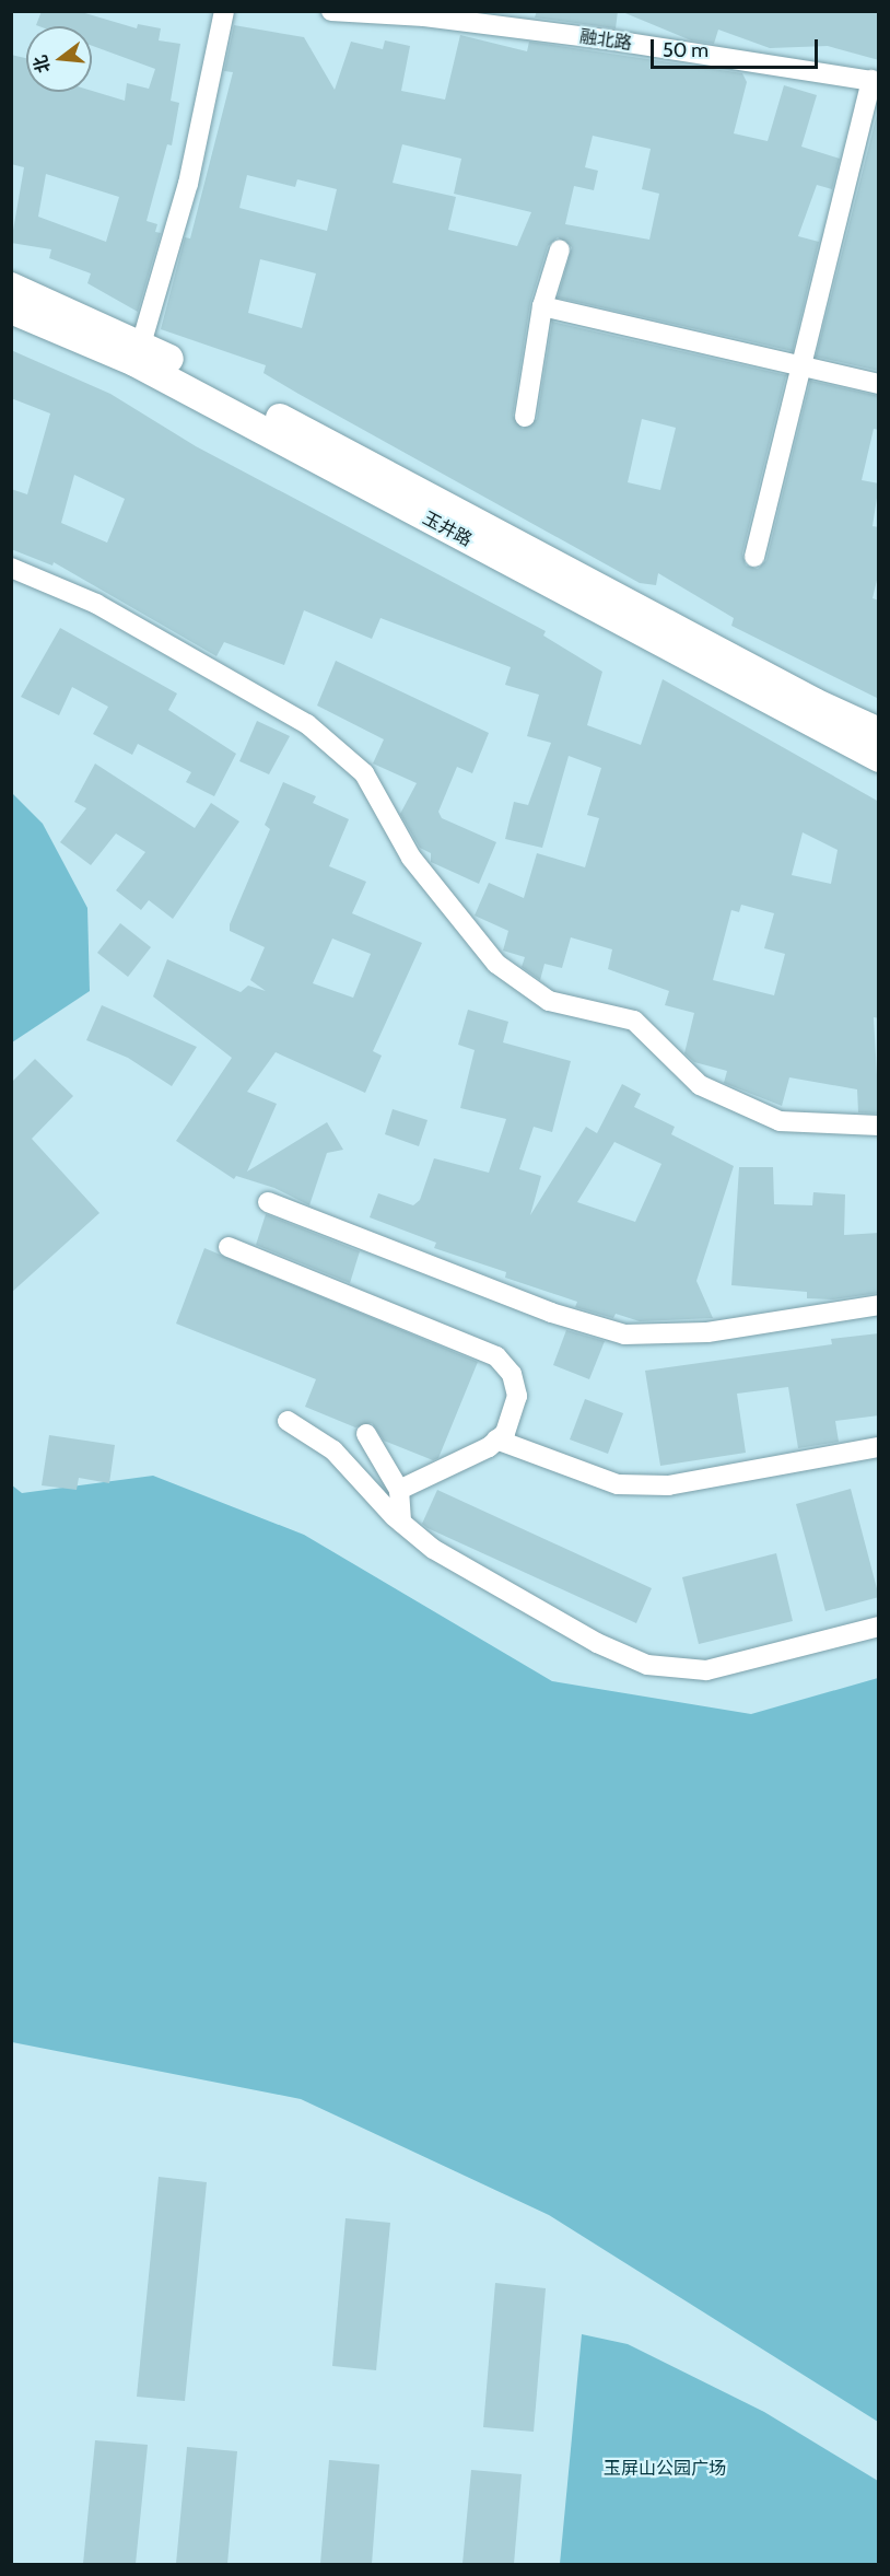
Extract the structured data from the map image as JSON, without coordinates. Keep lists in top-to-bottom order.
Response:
{
  "streets": {
    "street": ["融北路", "玉井路"]
  },
  "parks": ["玉屏山公园广场"],
  "scale_bar": "50 m",
  "north": "left"
}
